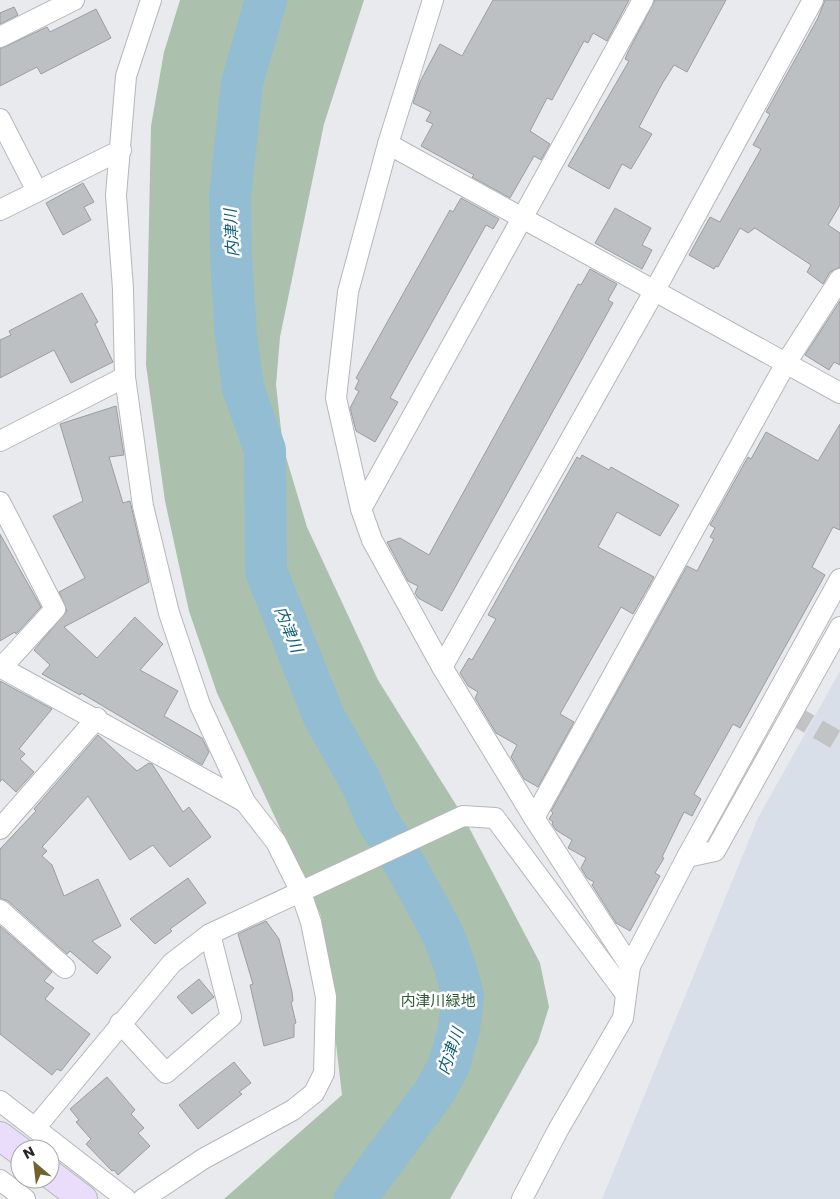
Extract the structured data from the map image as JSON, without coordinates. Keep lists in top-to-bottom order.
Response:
{
  "water": ["内津川"],
  "parks": ["内津川緑地"],
  "north": "top left"
}
